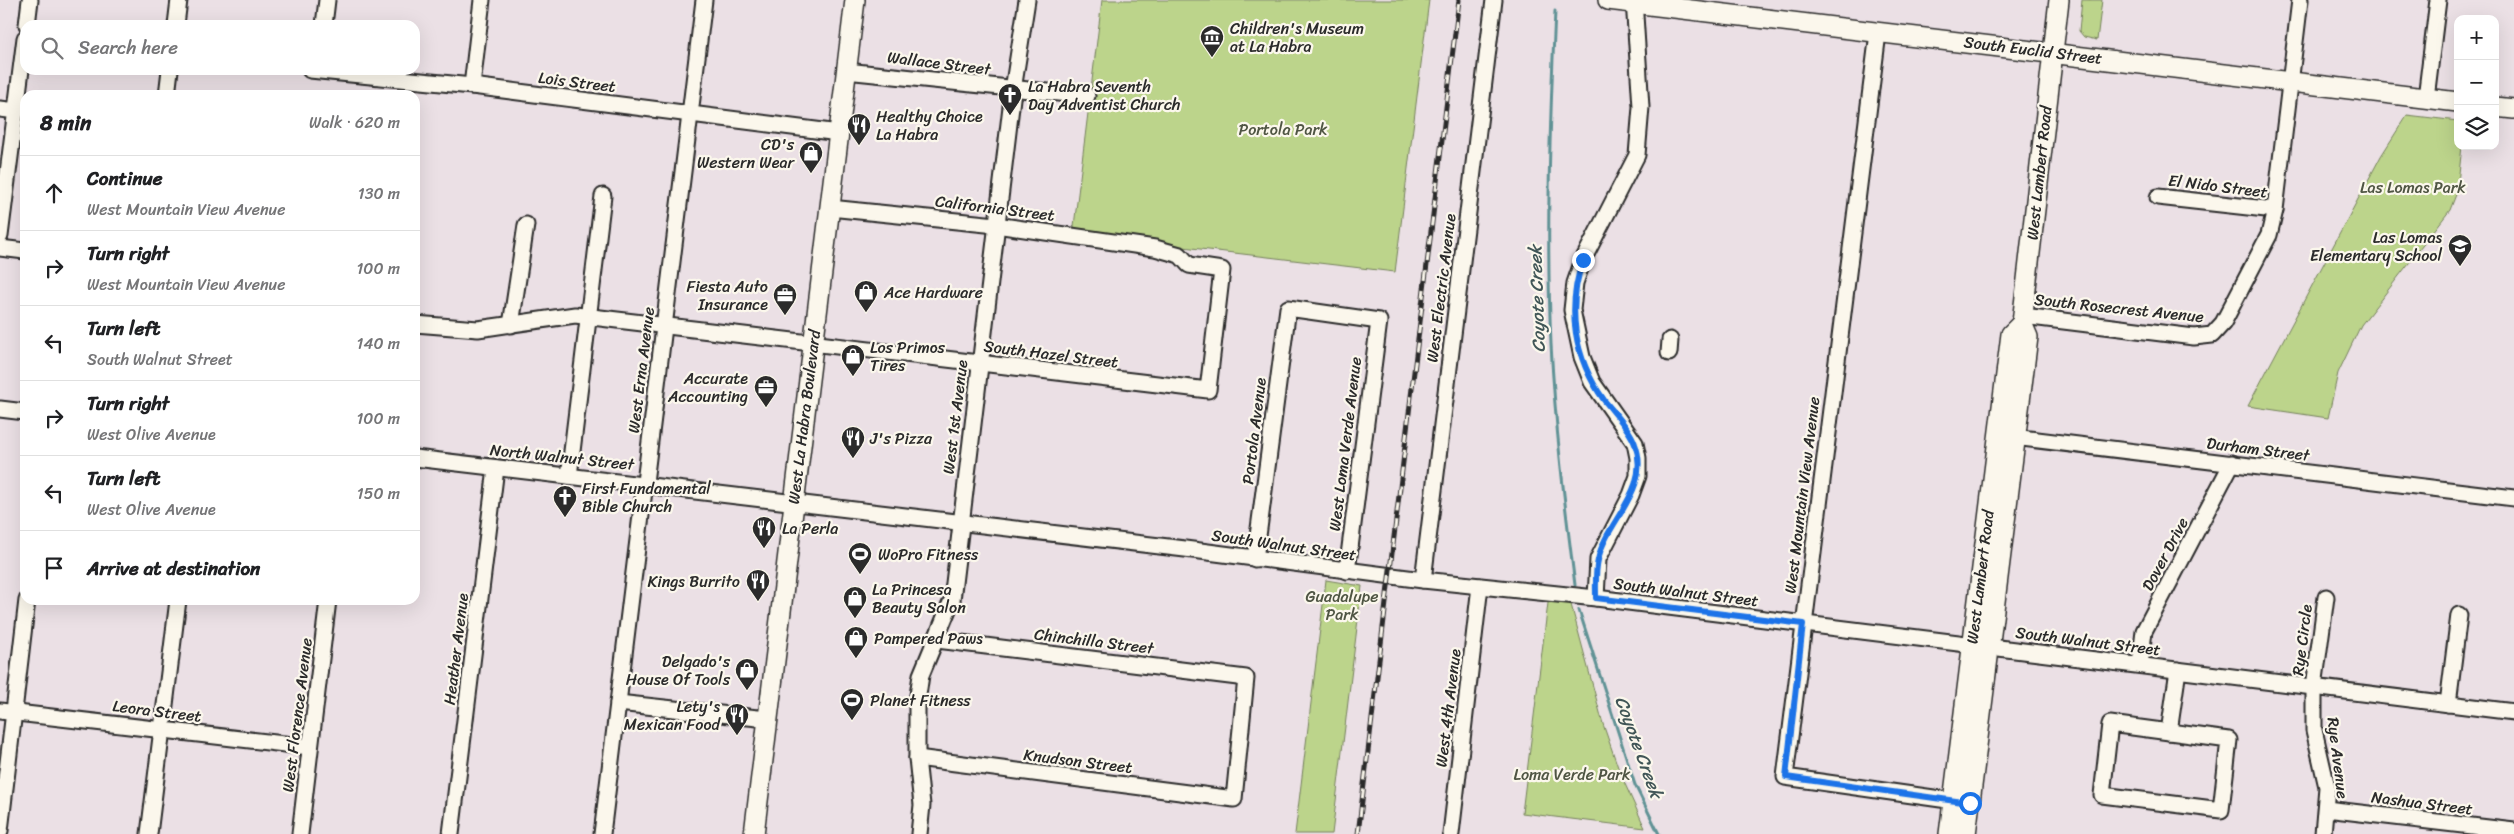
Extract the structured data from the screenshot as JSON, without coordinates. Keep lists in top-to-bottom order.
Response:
{
  "streets": {
    "main road": ["South Euclid Street", "West Lambert Road", "West La Habra Boulevard"],
    "street": [
      "Wallace Street",
      "Lois Street",
      "El Nido Street",
      "California Street",
      "West Electric Avenue",
      "South Rosecrest Avenue",
      "South Hazel Street",
      "West Erna Avenue",
      "West 1st Avenue",
      "Portola Avenue",
      "West Loma Verde Avenue",
      "Durham Street",
      "North Walnut Street",
      "West Mountain View Avenue",
      "South Walnut Street",
      "Dover Drive",
      "Rye Circle",
      "Chinchilla Street",
      "Heather Avenue",
      "West 4th Avenue",
      "Leora Street",
      "West Florence Avenue",
      "Rye Avenue",
      "Knudson Street",
      "Nashua Street"
    ]
  },
  "crossings": [
    ["South Euclid Street", "West Lambert Road"],
    ["South Euclid Street", "West Mountain View Avenue"],
    ["Wallace Street", "West La Habra Boulevard"],
    ["Wallace Street", "West 1st Avenue"],
    ["Lois Street", "West Erna Avenue"],
    ["Lois Street", "West La Habra Boulevard"],
    ["West Lambert Road", "South Rosecrest Avenue"],
    ["West Lambert Road", "Durham Street"],
    ["West Lambert Road", "West Mountain View Avenue"],
    ["West Lambert Road", "South Walnut Street"],
    ["El Nido Street", "South Rosecrest Avenue"],
    ["California Street", "South Hazel Street"],
    ["California Street", "West La Habra Boulevard"],
    ["California Street", "West 1st Avenue"],
    ["West Electric Avenue", "South Walnut Street"],
    ["South Hazel Street", "West Erna Avenue"],
    ["South Hazel Street", "West La Habra Boulevard"],
    ["South Hazel Street", "West 1st Avenue"],
    ["West Erna Avenue", "North Walnut Street"],
    ["West La Habra Boulevard", "North Walnut Street"],
    ["West La Habra Boulevard", "South Walnut Street"],
    ["West 1st Avenue", "South Walnut Street"],
    ["West 1st Avenue", "Chinchilla Street"],
    ["West 1st Avenue", "Knudson Street"],
    ["Portola Avenue", "West Loma Verde Avenue"],
    ["Portola Avenue", "South Walnut Street"],
    ["West Loma Verde Avenue", "South Walnut Street"],
    ["Durham Street", "Dover Drive"],
    ["North Walnut Street", "South Walnut Street"],
    ["North Walnut Street", "Heather Avenue"],
    ["West Mountain View Avenue", "South Walnut Street"],
    ["South Walnut Street", "Dover Drive"],
    ["South Walnut Street", "Rye Circle"],
    ["South Walnut Street", "West 4th Avenue"],
    ["South Walnut Street", "Rye Avenue"],
    ["Rye Circle", "Rye Avenue"],
    ["Chinchilla Street", "Knudson Street"],
    ["Leora Street", "West Florence Avenue"],
    ["Rye Avenue", "Nashua Street"]
  ],
  "water": ["Coyote Creek"],
  "parks": [
    "Portola Park",
    "Las Lomas Park",
    "Guadalupe Park",
    "Loma Verde Park"
  ],
  "places": {
    "museum": ["Children's Museum at La Habra"],
    "church": ["La Habra Seventh Day Adventist Church", "First Fundamental Bible Church"],
    "restaurant": [
      "Healthy Choice La Habra",
      "J's Pizza",
      "La Perla",
      "Kings Burrito",
      "Lety's Mexican Food"
    ],
    "shop": [
      "CD's Western Wear",
      "Ace Hardware",
      "Los Primos Tires",
      "La Princesa Beauty Salon",
      "Pampered Paws",
      "Delgado's House Of Tools"
    ],
    "school or university": ["Las Lomas Elementary School"],
    "office": ["Fiesta Auto Insurance", "Accurate Accounting"],
    "sports": ["WoPro Fitness", "Planet Fitness"]
  },
  "page": {
    "map_buttons": ["+", "−"],
    "search": "Search here",
    "heading": ["8 min", "Walk · 620 m"],
    "list": [
      ["Continue", "West Mountain View Avenue", "130 m"],
      ["Turn right", "West Mountain View Avenue", "100 m"],
      ["Turn left", "South Walnut Street", "140 m"],
      ["Turn right", "West Olive Avenue", "100 m"],
      ["Turn left", "West Olive Avenue", "150 m"],
      "Arrive at destination"
    ]
  }
}
